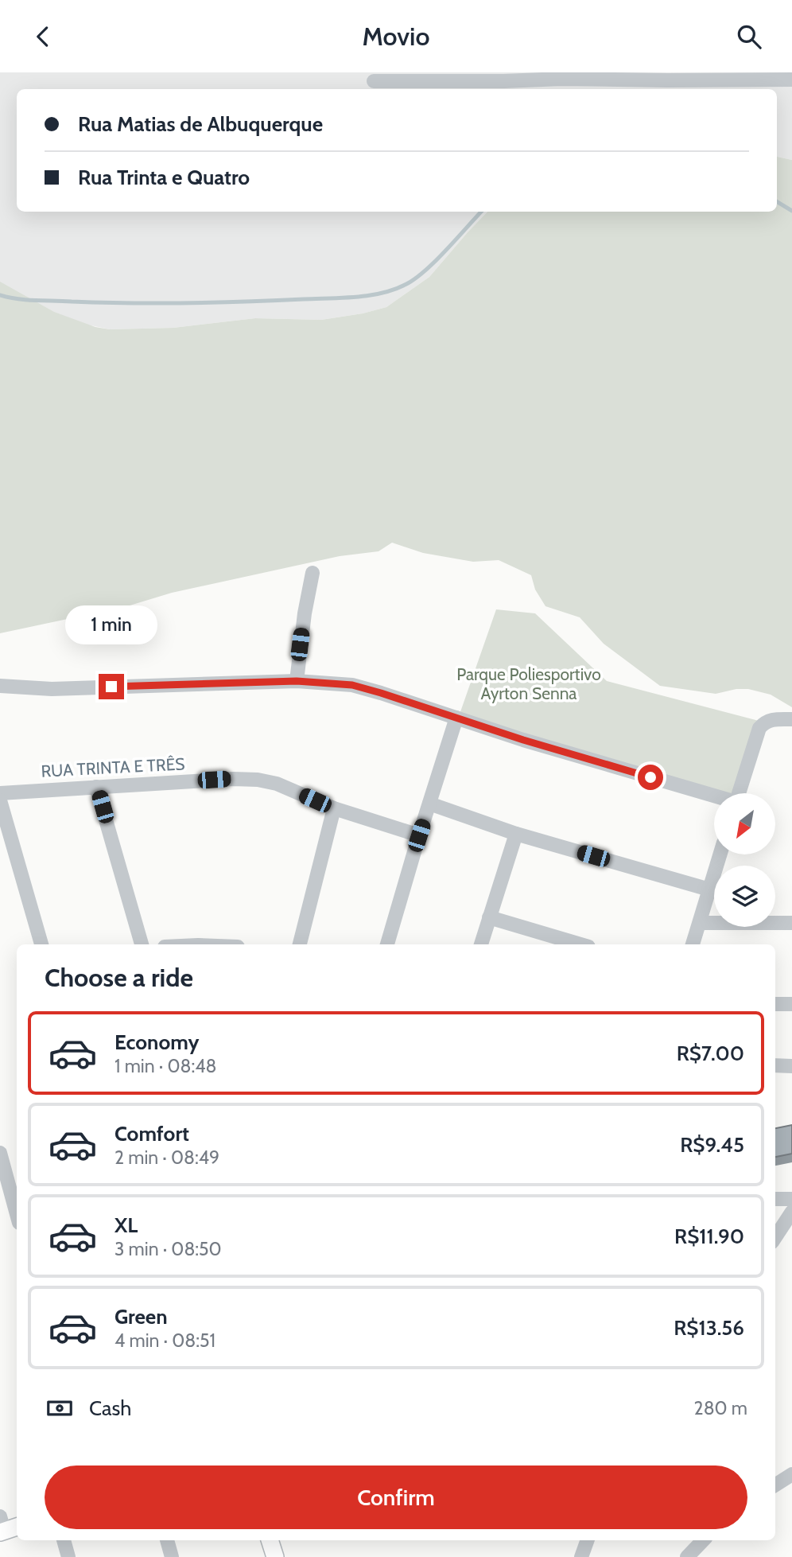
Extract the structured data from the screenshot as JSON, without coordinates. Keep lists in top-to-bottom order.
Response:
{
  "streets": {
    "street": ["RUA TRINTA E TRÊS"]
  },
  "parks": ["Parque Poliesportivo Ayrton Senna"],
  "north": "bottom left",
  "page": {
    "header": "Movio",
    "banner": ["Rua Matias de Albuquerque", "Rua Trinta e Quatro"],
    "bubble": "1 min",
    "heading": "Choose a ride",
    "list": [
      {
        "name": "Economy",
        "note": "1 min · 08:48",
        "value": "R$7.00"
      },
      {
        "name": "Comfort",
        "note": "2 min · 08:49",
        "value": "R$9.45"
      },
      {
        "name": "XL",
        "note": "3 min · 08:50",
        "value": "R$11.90"
      },
      {
        "name": "Green",
        "note": "4 min · 08:51",
        "value": "R$13.56"
      }
    ],
    "pay": ["Cash", "280 m"],
    "buttons": "Confirm"
  }
}
